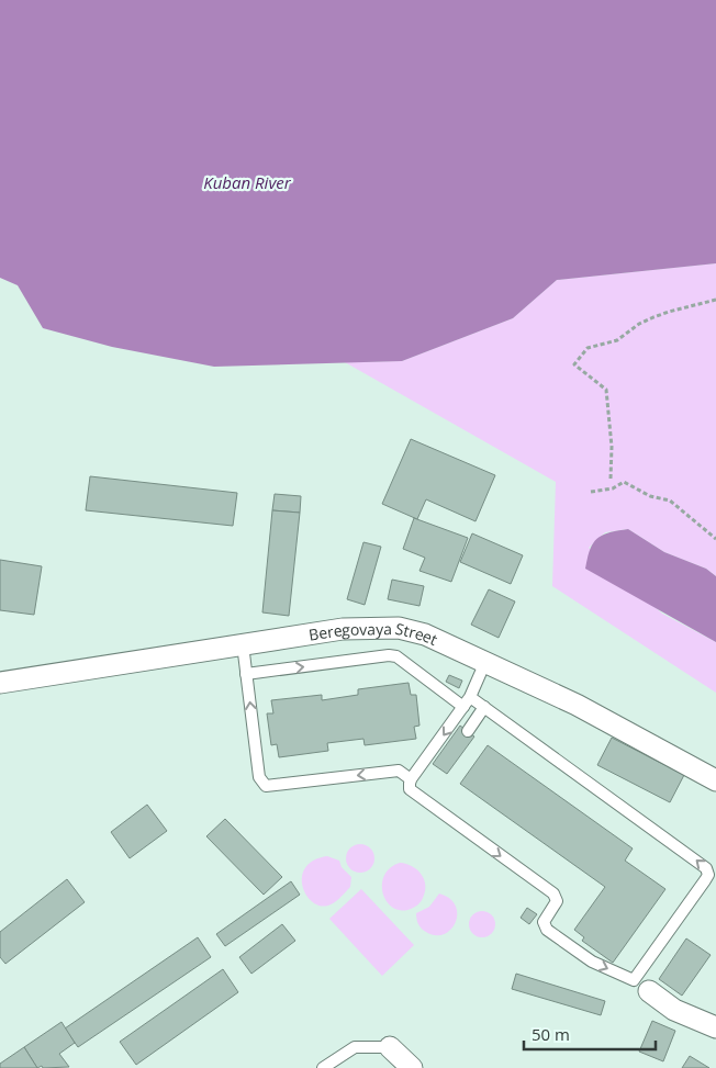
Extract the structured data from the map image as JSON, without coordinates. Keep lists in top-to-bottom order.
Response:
{
  "streets": {
    "street": ["Beregovaya Street"]
  },
  "water": ["Kuban River"],
  "scale_bar": "50 m"
}
